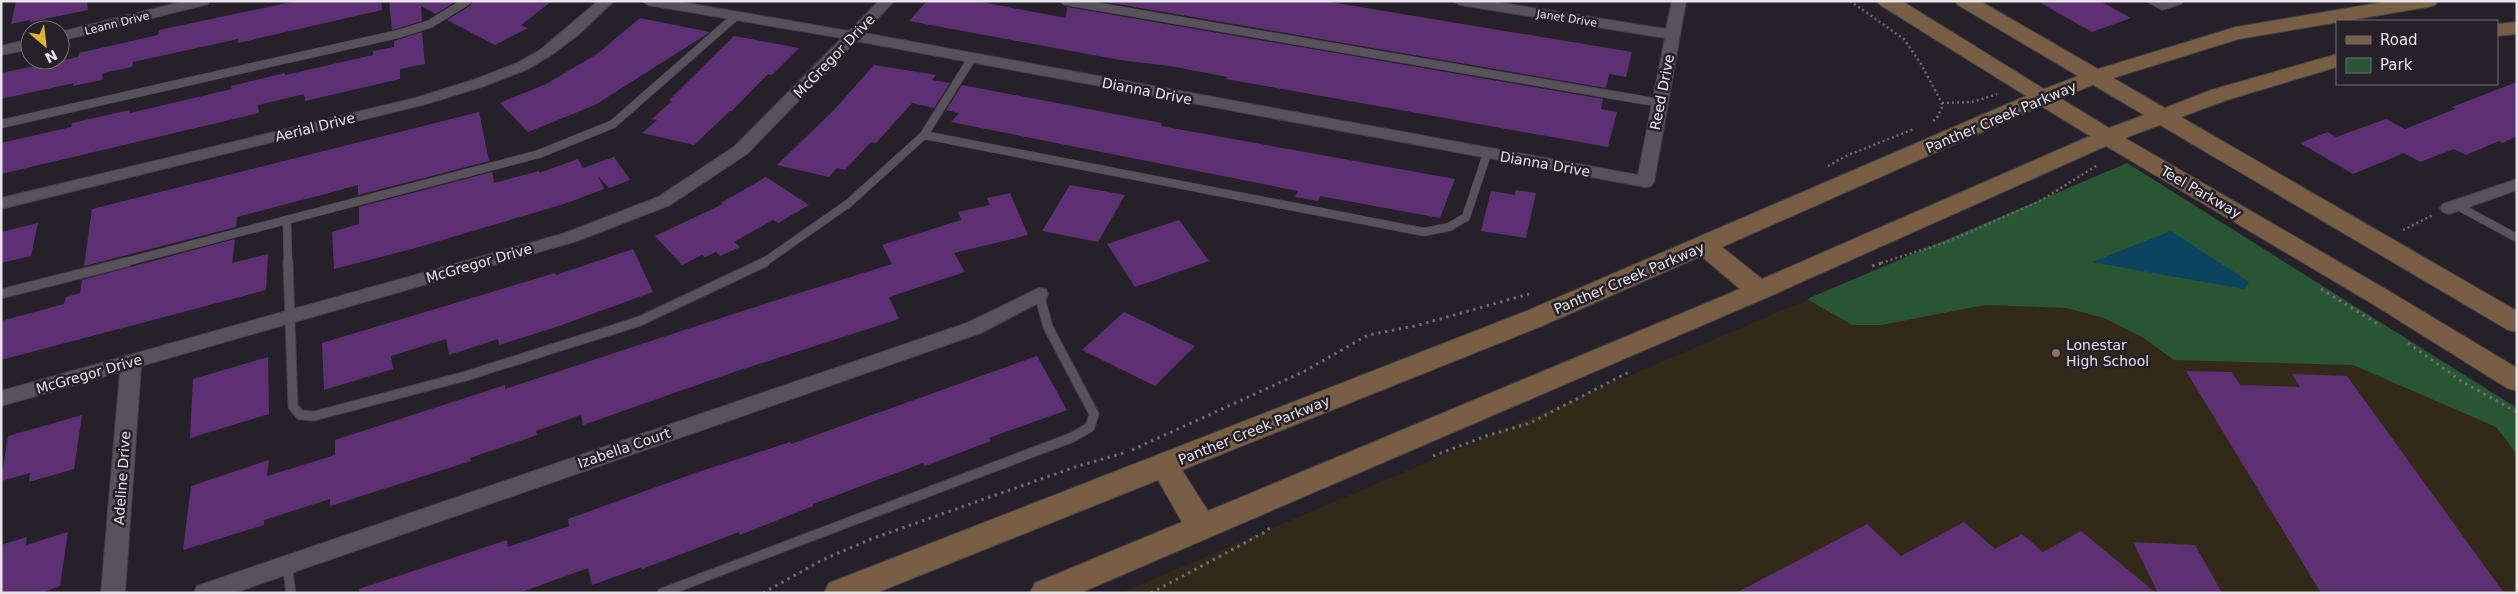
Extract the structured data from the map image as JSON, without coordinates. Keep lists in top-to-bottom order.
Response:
{
  "streets": {
    "main road": ["Panther Creek Parkway", "Teel Parkway"],
    "street": [
      "Janet Drive",
      "Leann Drive",
      "McGregor Drive",
      "Dianna Drive",
      "Reed Drive",
      "Aerial Drive",
      "Izabella Court",
      "Adeline Drive"
    ]
  },
  "crossings": [
    ["Janet Drive", "Reed Drive"],
    ["McGregor Drive", "Dianna Drive"],
    ["McGregor Drive", "Adeline Drive"],
    ["Dianna Drive", "Reed Drive"],
    ["Panther Creek Parkway", "Teel Parkway"]
  ],
  "places": ["Lonestar High School"],
  "legend": ["Road", "Park"],
  "north": "bottom right"
}
